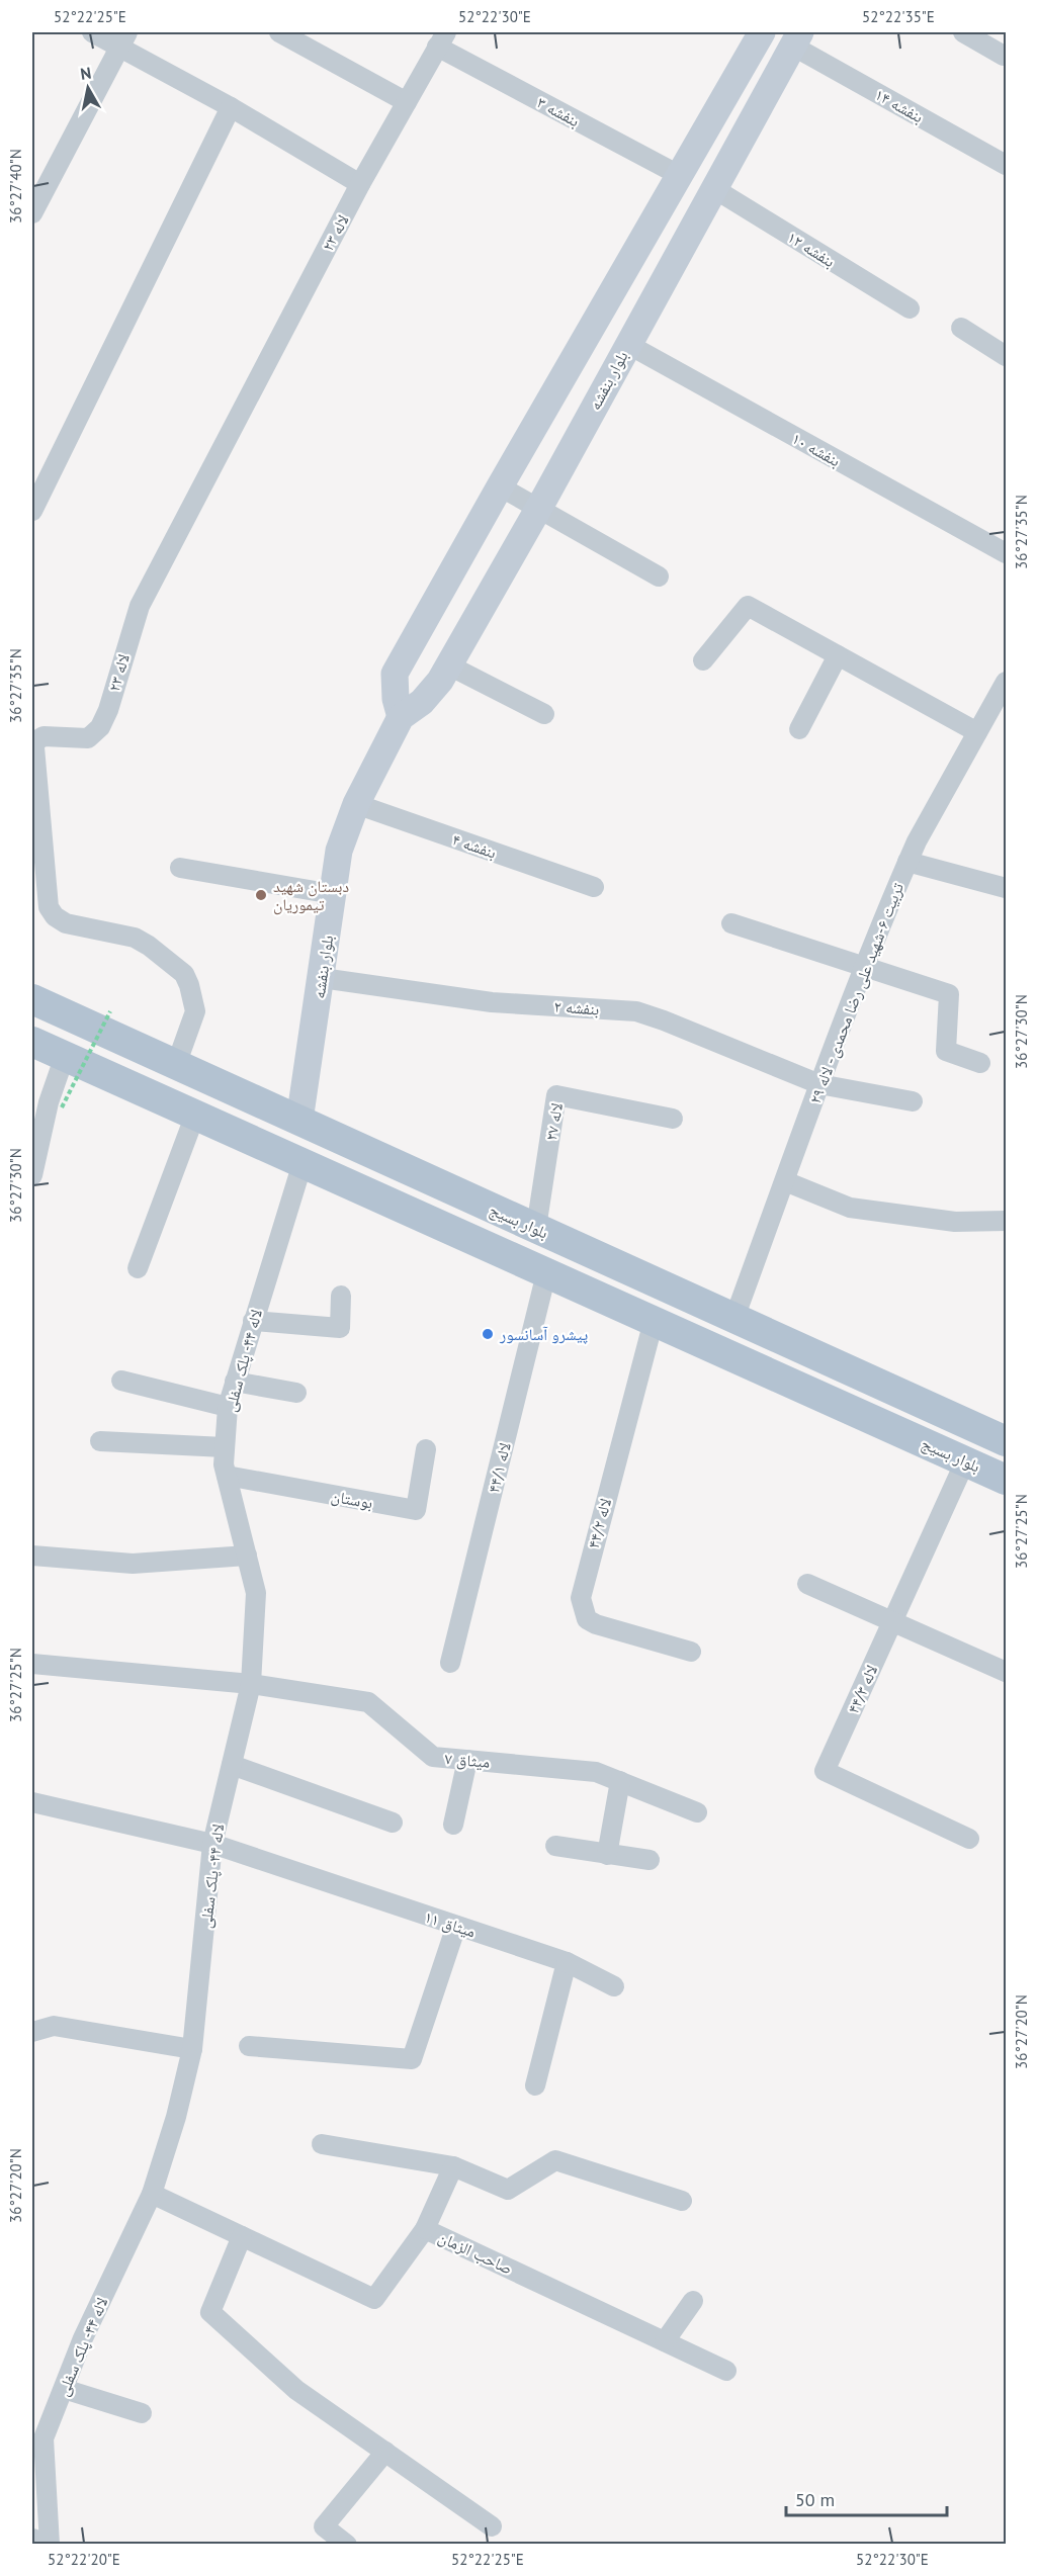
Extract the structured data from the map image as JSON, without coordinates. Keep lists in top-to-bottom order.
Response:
{
  "streets": {
    "main road": ["بلوار بنفشه", "بلوار بسیج"],
    "street": [
      "بنفشه ۱۴",
      "بنفشه ۳",
      "لاله ۲۳",
      "بنفشه ۱۲",
      "بنفشه ۱۰",
      "بنفشه ۴",
      "تربیت ۶-شهید علی رضا محمدی - لاله ۲۹",
      "بنفشه ۲",
      "لاله ۲۷",
      "لاله ۴۴- پلک سفلی",
      "لاله ۴۴/۱",
      "بوستان",
      "لاله ۴۴/۲",
      "لاله ۴۴/۳",
      "میثاق ۷",
      "میثاق ۱۱",
      "صاحب الزمان"
    ]
  },
  "crossings": [
    ["بنفشه ۱۴", "بلوار بنفشه"],
    ["لاله ۲۳", "بلوار بسیج"],
    ["بنفشه ۱۲", "بلوار بنفشه"],
    ["بلوار بنفشه", "بنفشه ۱۰"],
    ["بلوار بنفشه", "بنفشه ۴"],
    ["بلوار بنفشه", "بنفشه ۲"],
    ["بلوار بنفشه", "بلوار بسیج"],
    ["تربیت ۶-شهید علی رضا محمدی - لاله ۲۹", "بنفشه ۲"],
    ["تربیت ۶-شهید علی رضا محمدی - لاله ۲۹", "بلوار بسیج"],
    ["لاله ۲۷", "بلوار بسیج"],
    ["بلوار بسیج", "لاله ۴۴- پلک سفلی"],
    ["بلوار بسیج", "لاله ۴۴/۱"],
    ["بلوار بسیج", "لاله ۴۴/۲"],
    ["بلوار بسیج", "لاله ۴۴/۳"],
    ["لاله ۴۴- پلک سفلی", "بوستان"],
    ["لاله ۴۴- پلک سفلی", "میثاق ۷"],
    ["لاله ۴۴- پلک سفلی", "میثاق ۱۱"],
    ["لاله ۴۴- پلک سفلی", "صاحب الزمان"]
  ],
  "places": ["دبستان شهید تیموریان", "پیشرو آسانسور"],
  "scale_bar": "50 m",
  "north": "top",
  "coordinates": [
    "52°22'25\"E",
    "52°22'30\"E",
    "52°22'35\"E",
    "36°27'40\"N",
    "36°27'35\"N",
    "36°27'30\"N",
    "36°27'25\"N",
    "36°27'20\"N",
    "52°22'20\"E"
  ]
}
